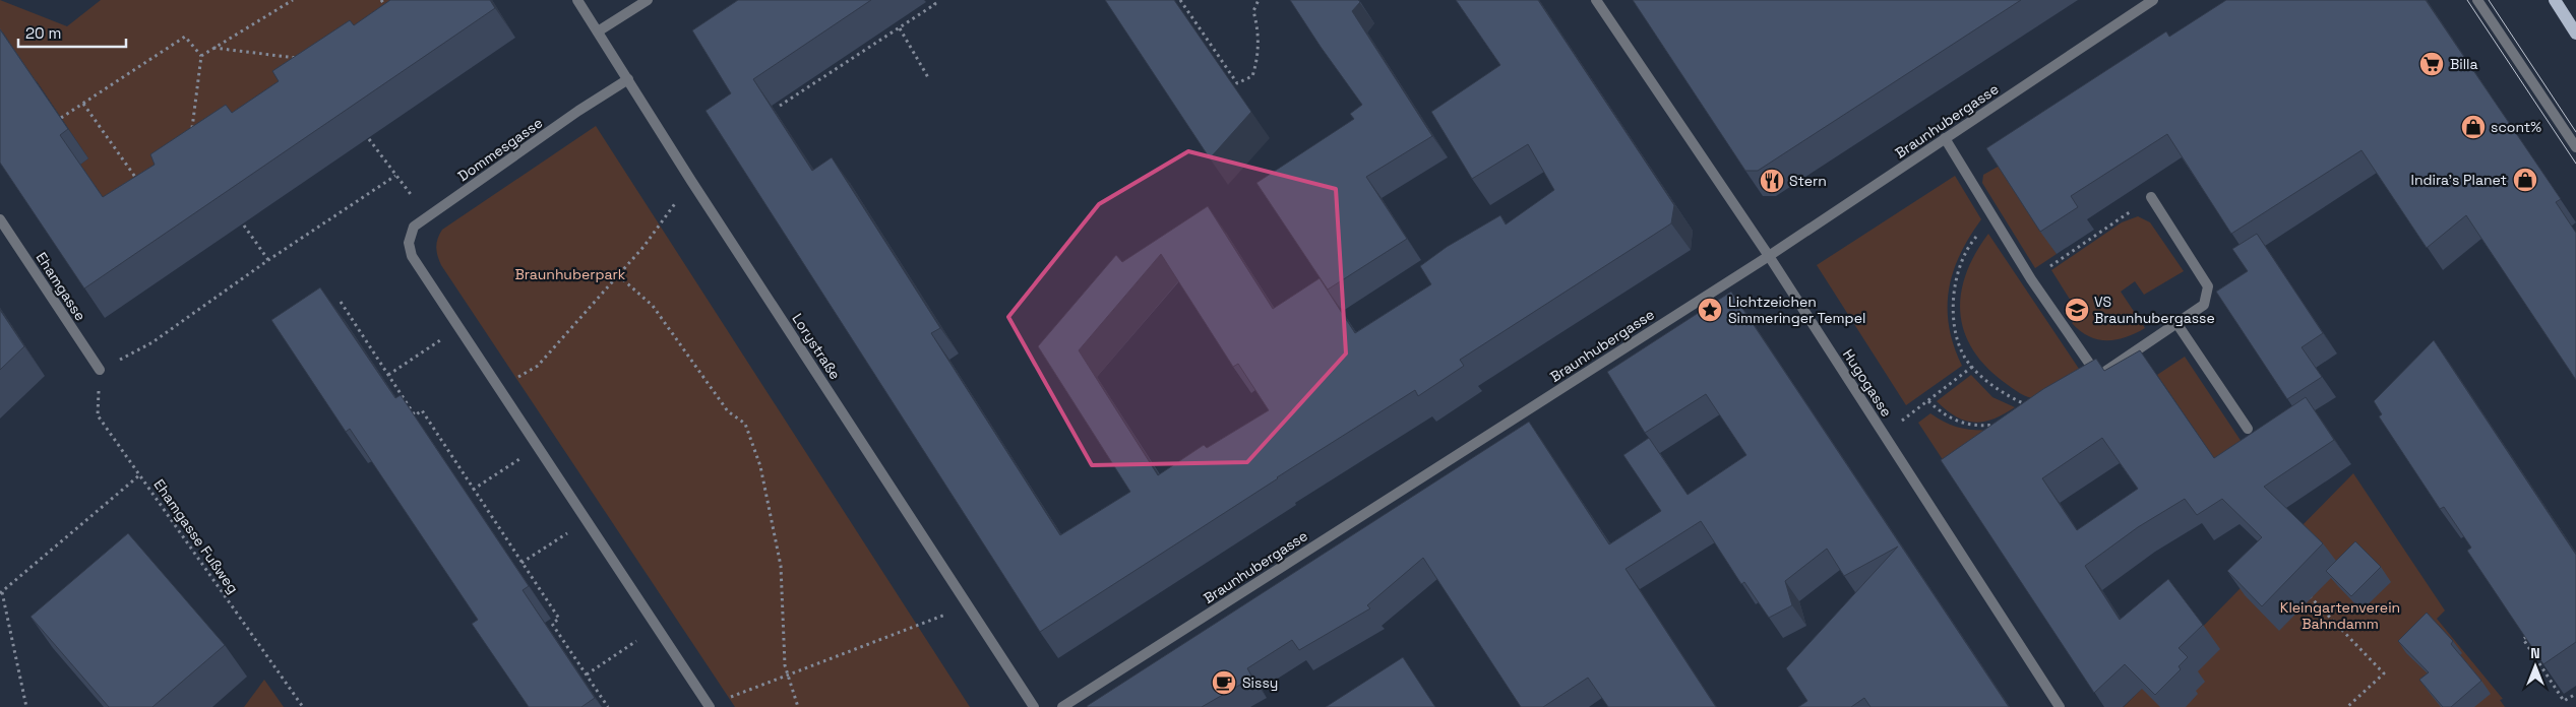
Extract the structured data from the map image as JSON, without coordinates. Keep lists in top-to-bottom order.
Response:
{
  "streets": {
    "street": [
      "Braunhubergasse",
      "Dommesgasse",
      "Ehamgasse",
      "Lorystraße",
      "Hugogasse"
    ],
    "path": ["Ehamgasse Fußweg"]
  },
  "crossings": [
    ["Braunhubergasse", "Hugogasse"],
    ["Dommesgasse", "Lorystraße"],
    ["Ehamgasse", "Ehamgasse Fußweg"]
  ],
  "parks": ["Braunhuberpark", "Kleingartenverein Bahndamm"],
  "places": {
    "supermarket": ["Billa"],
    "shop": ["scont%", "Indira's Planet"],
    "restaurant": ["Stern"],
    "place": ["Lichtzeichen Simmeringer Tempel"],
    "school or university": ["VS Braunhubergasse"],
    "cafe": ["Sissy"]
  },
  "scale_bar": "20 m",
  "north": "top"
}
